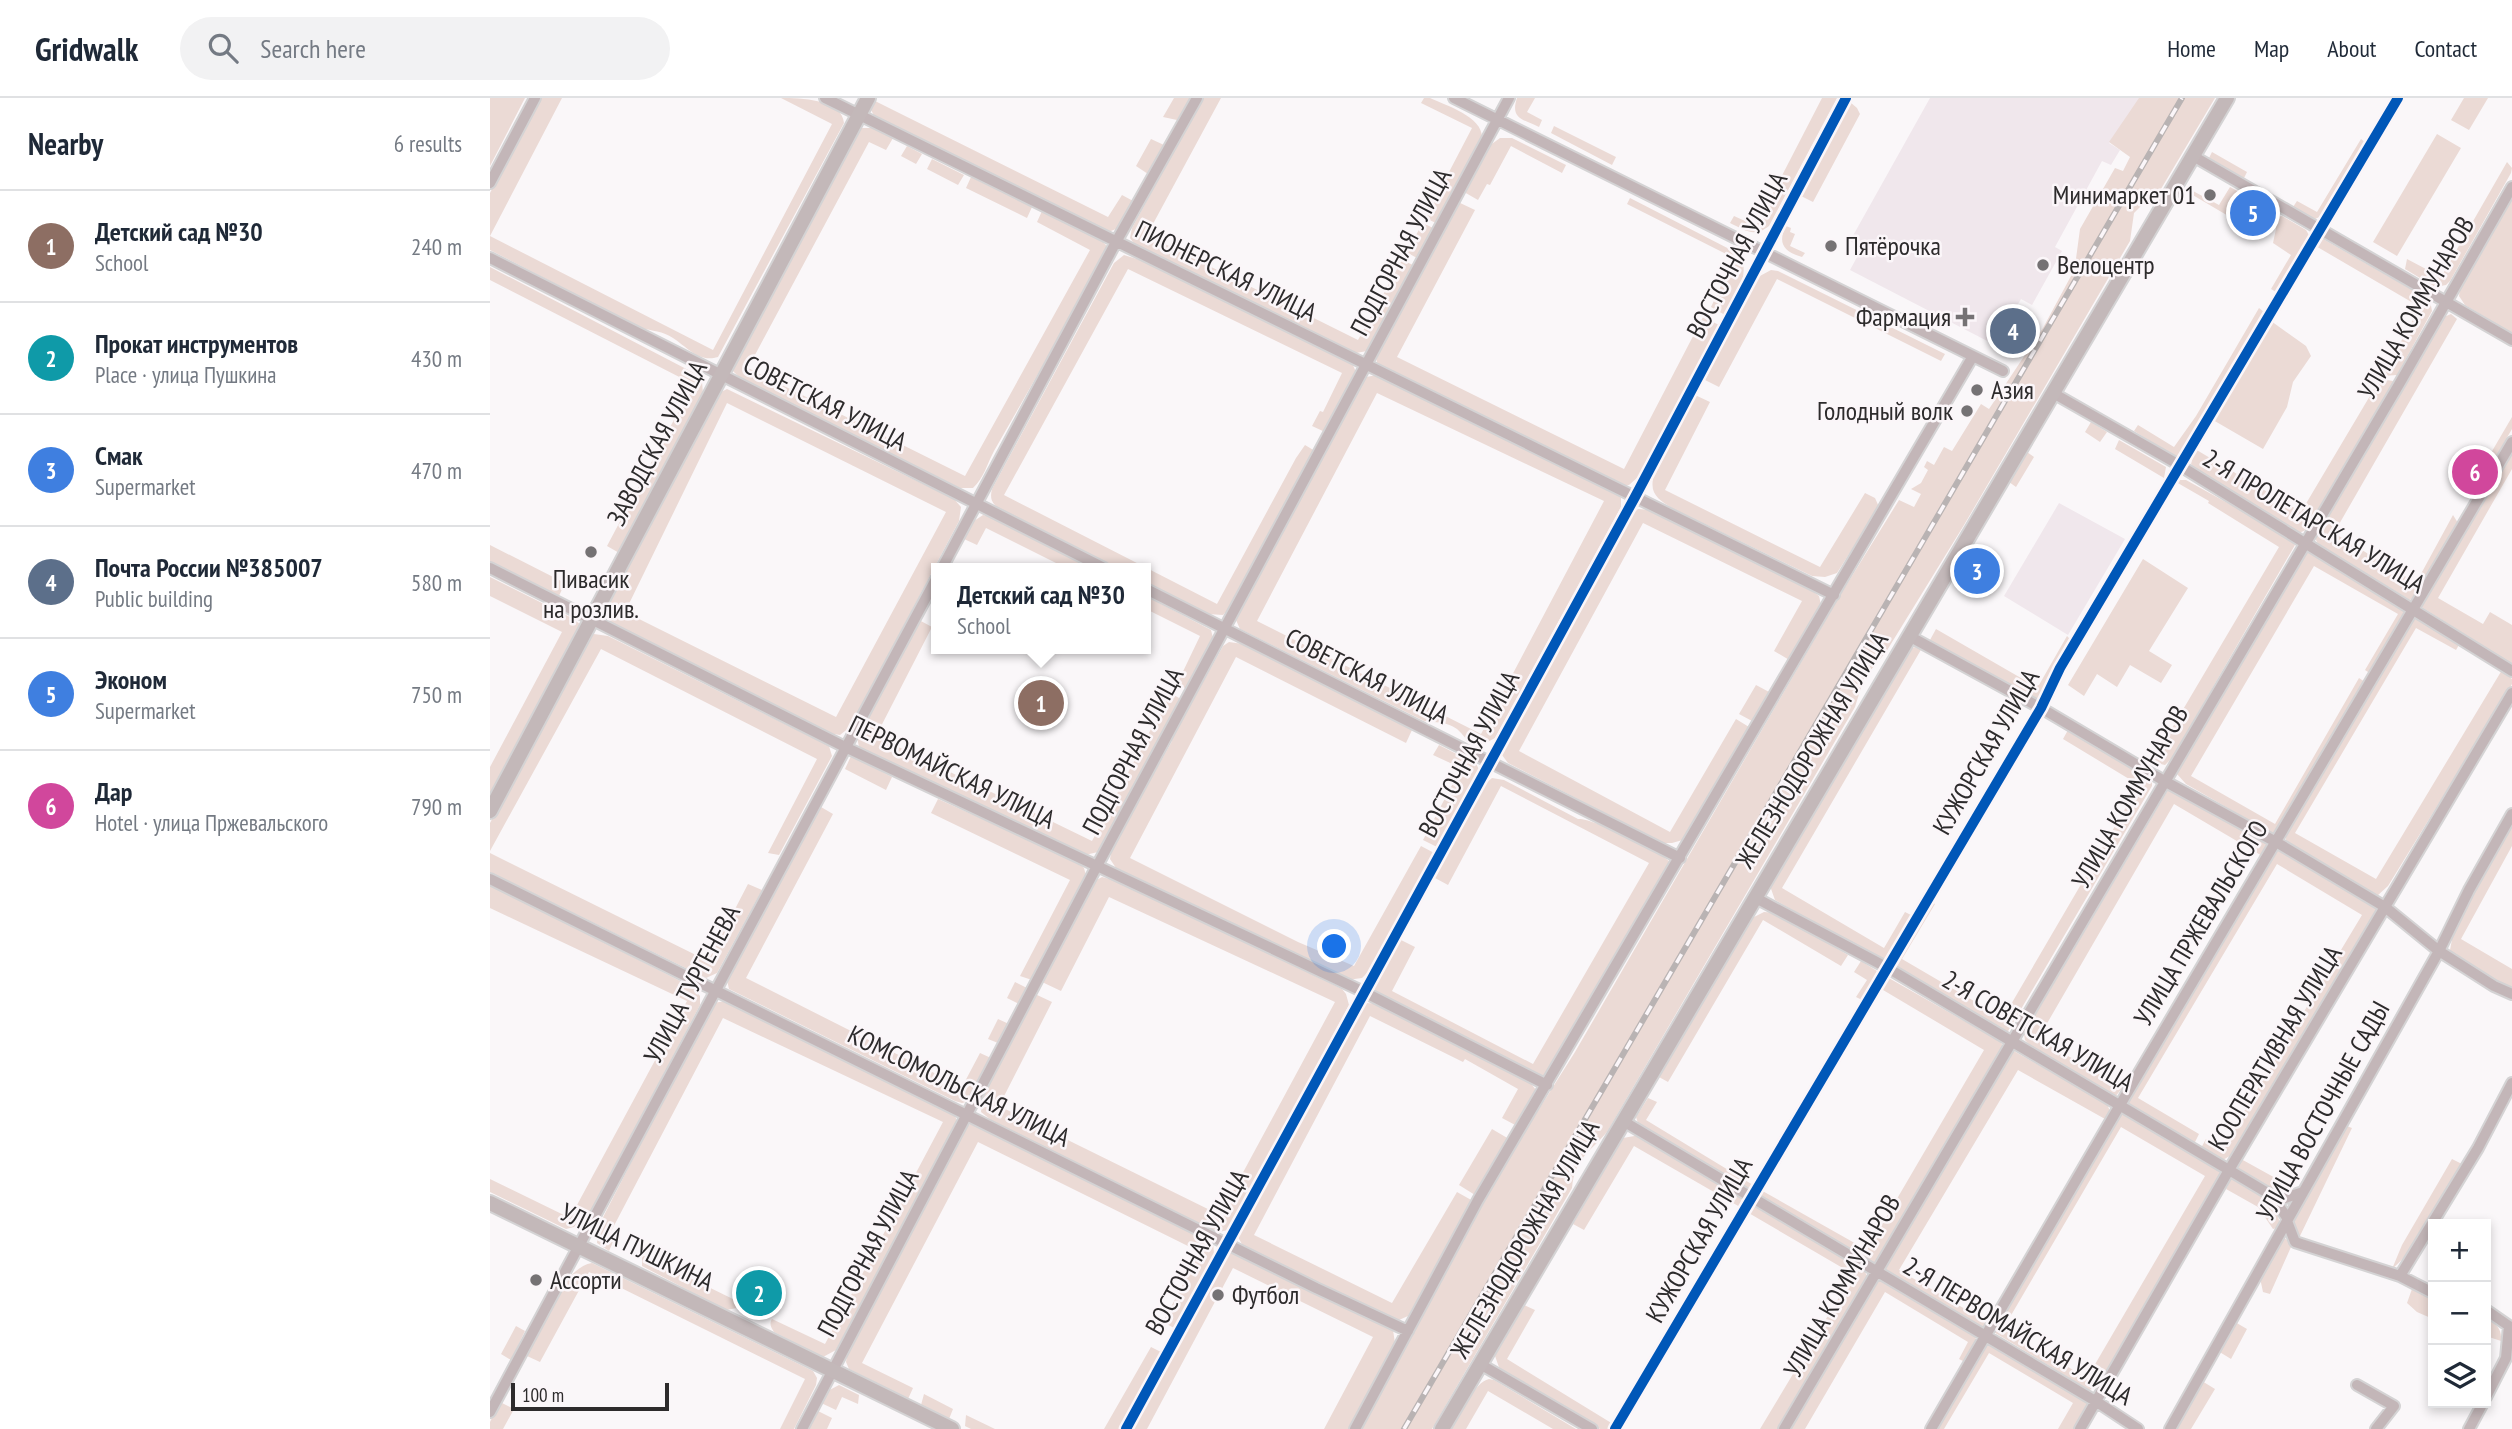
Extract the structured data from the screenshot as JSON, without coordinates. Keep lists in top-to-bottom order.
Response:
{
  "streets": {
    "main road": ["ЗАВОДСКАЯ УЛИЦА", "ЖЕЛЕЗНОДОРОЖНАЯ УЛИЦА", "УЛИЦА ПУШКИНА"],
    "street": [
      "ПОДГОРНАЯ УЛИЦА",
      "ВОСТОЧНАЯ УЛИЦА",
      "ПИОНЕРСКАЯ УЛИЦА",
      "УЛИЦА КОММУНАРОВ",
      "СОВЕТСКАЯ УЛИЦА",
      "2-Я ПРОЛЕТАРСКАЯ УЛИЦА",
      "КУЖОРСКАЯ УЛИЦА",
      "ПЕРВОМАЙСКАЯ УЛИЦА",
      "УЛИЦА ПРЖЕВАЛЬСКОГО",
      "УЛИЦА ТУРГЕНЕВА",
      "2-Я СОВЕТСКАЯ УЛИЦА",
      "КООПЕРАТИВНАЯ УЛИЦА",
      "КОМСОМОЛЬСКАЯ УЛИЦА",
      "УЛИЦА ВОСТОЧНЫЕ САДЫ",
      "2-Я ПЕРВОМАЙСКАЯ УЛИЦА"
    ]
  },
  "crossings": [
    ["ПОДГОРНАЯ УЛИЦА", "ПИОНЕРСКАЯ УЛИЦА"],
    ["ПОДГОРНАЯ УЛИЦА", "СОВЕТСКАЯ УЛИЦА"],
    ["ПОДГОРНАЯ УЛИЦА", "ПЕРВОМАЙСКАЯ УЛИЦА"],
    ["ПОДГОРНАЯ УЛИЦА", "КОМСОМОЛЬСКАЯ УЛИЦА"],
    ["ПОДГОРНАЯ УЛИЦА", "УЛИЦА ПУШКИНА"],
    ["ВОСТОЧНАЯ УЛИЦА", "ПИОНЕРСКАЯ УЛИЦА"],
    ["ВОСТОЧНАЯ УЛИЦА", "СОВЕТСКАЯ УЛИЦА"],
    ["ВОСТОЧНАЯ УЛИЦА", "ПЕРВОМАЙСКАЯ УЛИЦА"],
    ["ВОСТОЧНАЯ УЛИЦА", "КОМСОМОЛЬСКАЯ УЛИЦА"],
    ["ПИОНЕРСКАЯ УЛИЦА", "ЗАВОДСКАЯ УЛИЦА"],
    ["УЛИЦА КОММУНАРОВ", "2-Я ПРОЛЕТАРСКАЯ УЛИЦА"],
    ["УЛИЦА КОММУНАРОВ", "2-Я СОВЕТСКАЯ УЛИЦА"],
    ["УЛИЦА КОММУНАРОВ", "2-Я ПЕРВОМАЙСКАЯ УЛИЦА"],
    ["СОВЕТСКАЯ УЛИЦА", "ЗАВОДСКАЯ УЛИЦА"],
    ["ЗАВОДСКАЯ УЛИЦА", "ПЕРВОМАЙСКАЯ УЛИЦА"],
    ["2-Я ПРОЛЕТАРСКАЯ УЛИЦА", "ЖЕЛЕЗНОДОРОЖНАЯ УЛИЦА"],
    ["2-Я ПРОЛЕТАРСКАЯ УЛИЦА", "КУЖОРСКАЯ УЛИЦА"],
    ["2-Я ПРОЛЕТАРСКАЯ УЛИЦА", "УЛИЦА ПРЖЕВАЛЬСКОГО"],
    ["ЖЕЛЕЗНОДОРОЖНАЯ УЛИЦА", "2-Я СОВЕТСКАЯ УЛИЦА"],
    ["ЖЕЛЕЗНОДОРОЖНАЯ УЛИЦА", "2-Я ПЕРВОМАЙСКАЯ УЛИЦА"],
    ["КУЖОРСКАЯ УЛИЦА", "2-Я СОВЕТСКАЯ УЛИЦА"],
    ["КУЖОРСКАЯ УЛИЦА", "2-Я ПЕРВОМАЙСКАЯ УЛИЦА"],
    ["ПЕРВОМАЙСКАЯ УЛИЦА", "УЛИЦА ТУРГЕНЕВА"],
    ["УЛИЦА ПРЖЕВАЛЬСКОГО", "2-Я СОВЕТСКАЯ УЛИЦА"],
    ["УЛИЦА ПРЖЕВАЛЬСКОГО", "2-Я ПЕРВОМАЙСКАЯ УЛИЦА"],
    ["УЛИЦА ТУРГЕНЕВА", "КОМСОМОЛЬСКАЯ УЛИЦА"],
    ["УЛИЦА ТУРГЕНЕВА", "УЛИЦА ПУШКИНА"],
    ["2-Я СОВЕТСКАЯ УЛИЦА", "КООПЕРАТИВНАЯ УЛИЦА"],
    ["2-Я СОВЕТСКАЯ УЛИЦА", "УЛИЦА ВОСТОЧНЫЕ САДЫ"],
    ["КООПЕРАТИВНАЯ УЛИЦА", "2-Я ПЕРВОМАЙСКАЯ УЛИЦА"]
  ],
  "places": {
    "other": [
      "Минимаркет 01",
      "Пятёрочка",
      "Велоцентр",
      "Азия",
      "Голодный волк",
      "Пивасик на розлив.",
      "Ассорти",
      "Футбол"
    ],
    "health": ["Фармация"]
  },
  "scale_bar": "100 m",
  "page": {
    "header": "Gridwalk",
    "search": "Search here",
    "nav": [
      "Home",
      "Map",
      "About",
      "Contact"
    ],
    "heading": ["Nearby", "6 results"],
    "pins": [
      "5",
      "4",
      "6",
      "3",
      "1",
      "2"
    ],
    "list": [
      {
        "mark": "1",
        "name": "Детский сад №30",
        "note": "School",
        "value": "240 m"
      },
      {
        "mark": "2",
        "name": "Прокат инструментов",
        "note": "Place · улица Пушкина",
        "value": "430 m"
      },
      {
        "mark": "3",
        "name": "Смак",
        "note": "Supermarket",
        "value": "470 m"
      },
      {
        "mark": "4",
        "name": "Почта России №385007",
        "note": "Public building",
        "value": "580 m"
      },
      {
        "mark": "5",
        "name": "Эконом",
        "note": "Supermarket",
        "value": "750 m"
      },
      {
        "mark": "6",
        "name": "Дар",
        "note": "Hotel · улица Пржевальского",
        "value": "790 m"
      }
    ],
    "popup": ["Детский сад №30", "School"],
    "map_buttons": ["+", "−"],
    "scale": "100 m"
  }
}
